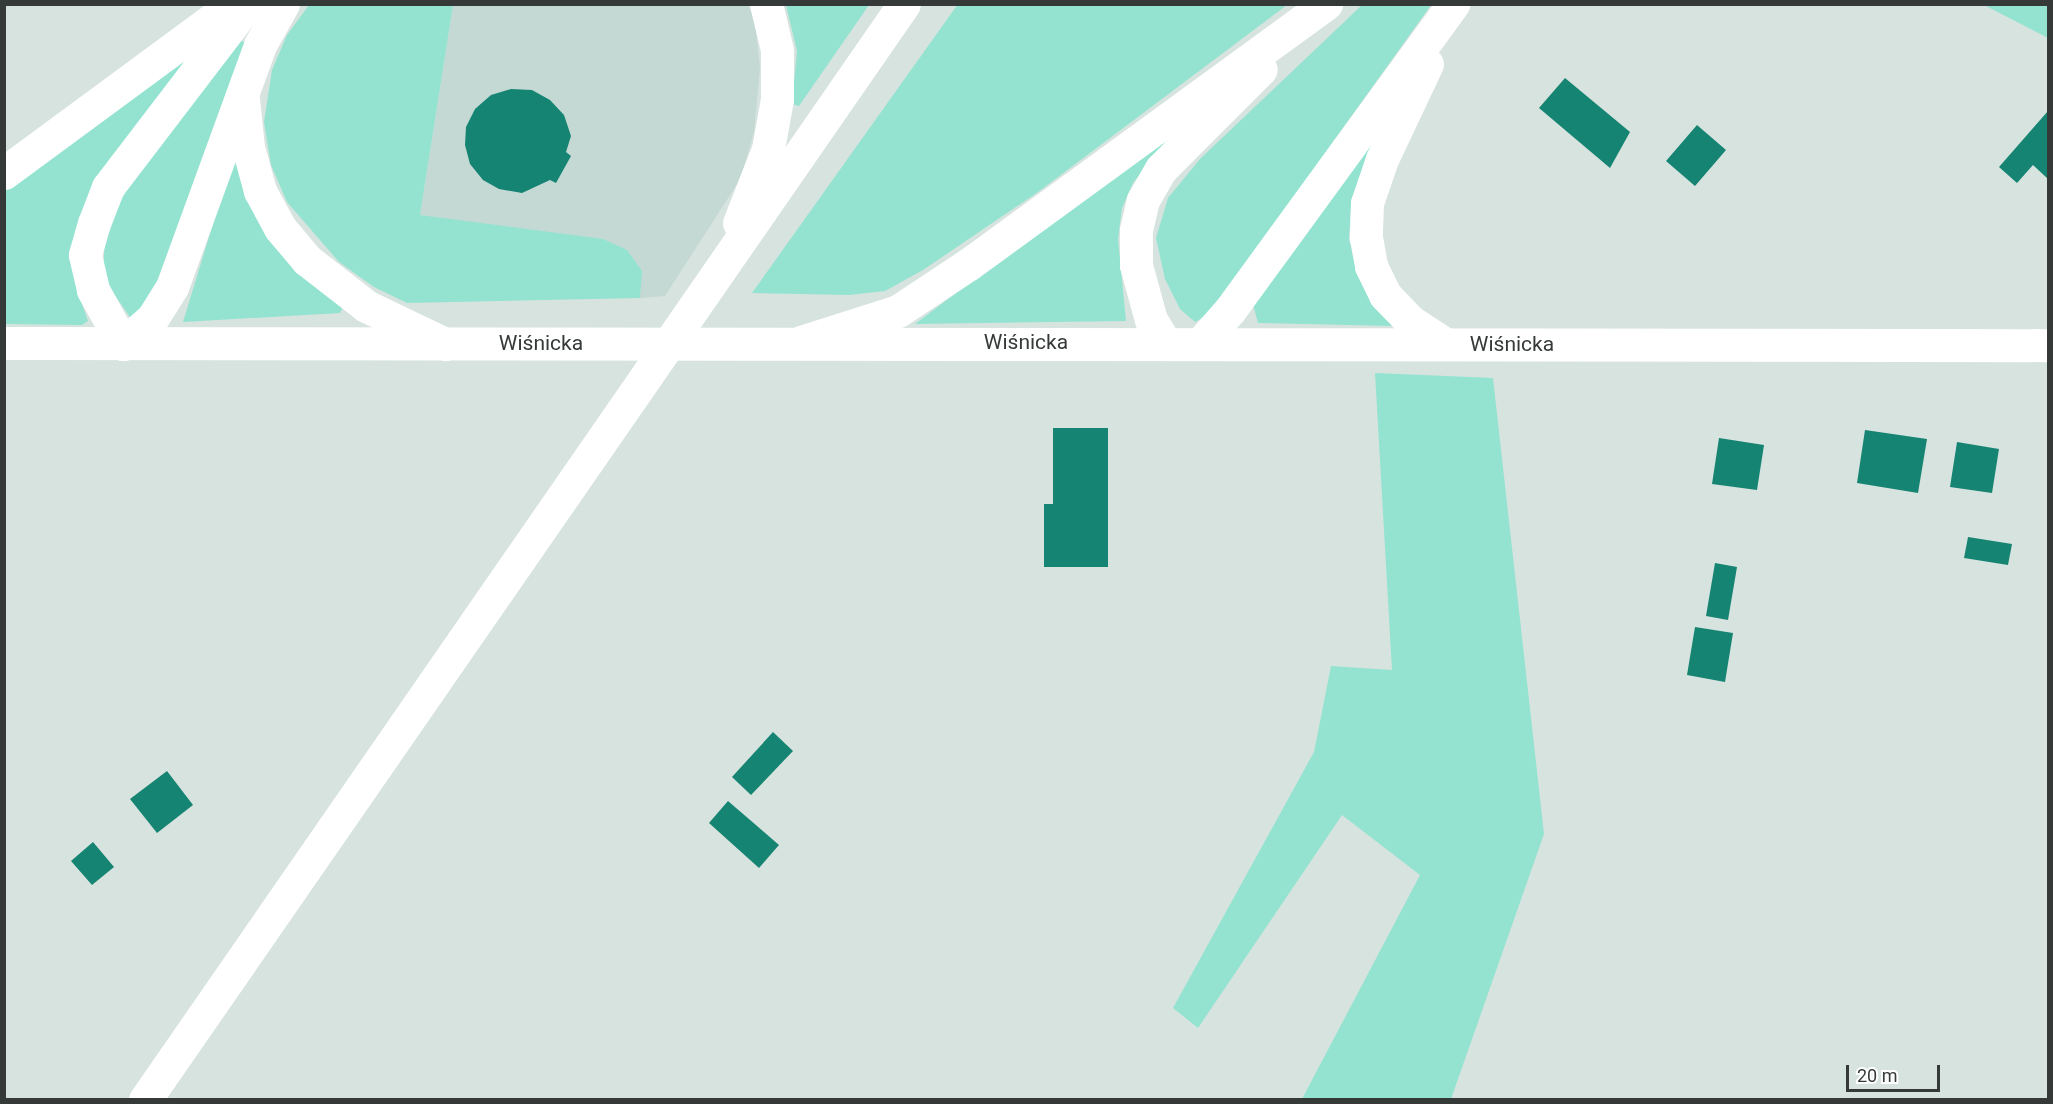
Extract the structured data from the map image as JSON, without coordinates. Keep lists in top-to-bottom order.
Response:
{
  "streets": {
    "main road": ["Wiśnicka"]
  },
  "scale_bar": "20 m"
}
